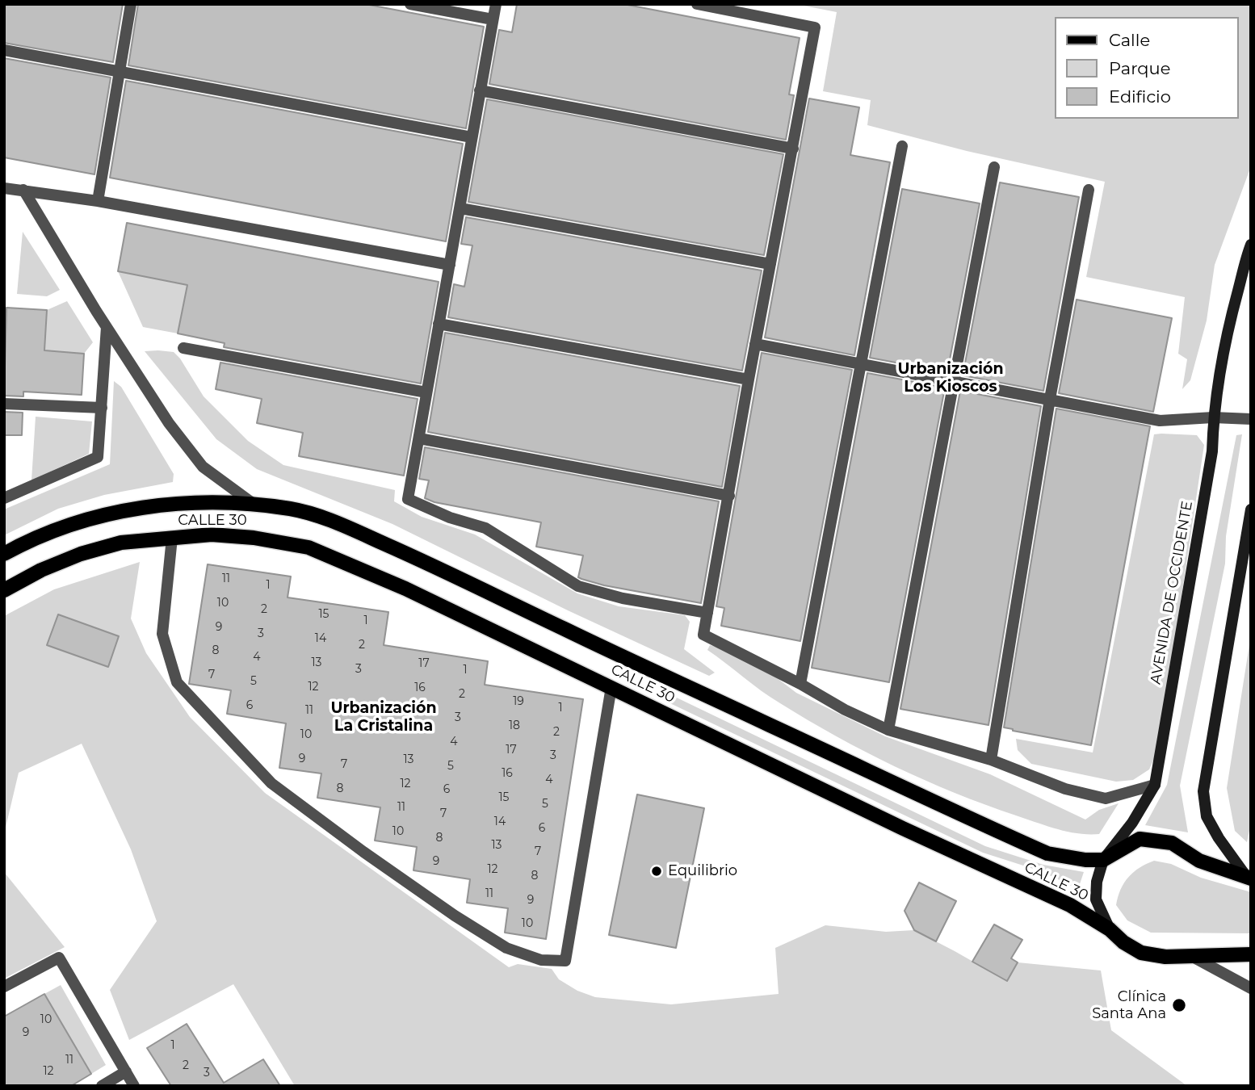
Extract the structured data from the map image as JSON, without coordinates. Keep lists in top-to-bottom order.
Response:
{
  "streets": {
    "main road": ["CALLE 30", "AVENIDA DE OCCIDENTE"]
  },
  "crossings": [
    ["CALLE 30", "AVENIDA DE OCCIDENTE"]
  ],
  "districts": ["Urbanización Los Kioscos", "Urbanización La Cristalina"],
  "places": ["Equilibrio", "Clínica Santa Ana"],
  "house_numbers": [
    "11",
    "1",
    "10",
    "2",
    "15",
    "1",
    "9",
    "3",
    "14",
    "2",
    "8",
    "4",
    "13",
    "17",
    "3",
    "1",
    "7",
    "5",
    "12",
    "16",
    "2",
    "19",
    "6",
    "1",
    "11",
    "3",
    "18",
    "2",
    "10",
    "4",
    "17",
    "3",
    "9",
    "13",
    "7",
    "5",
    "16",
    "4",
    "12",
    "8",
    "6",
    "15",
    "5",
    "11",
    "7",
    "14",
    "6",
    "10",
    "8",
    "13",
    "7",
    "9",
    "12",
    "8",
    "11",
    "9",
    "10",
    "10",
    "9",
    "1",
    "11",
    "2",
    "12",
    "3"
  ],
  "legend": ["Calle", "Parque", "Edificio"]
}
